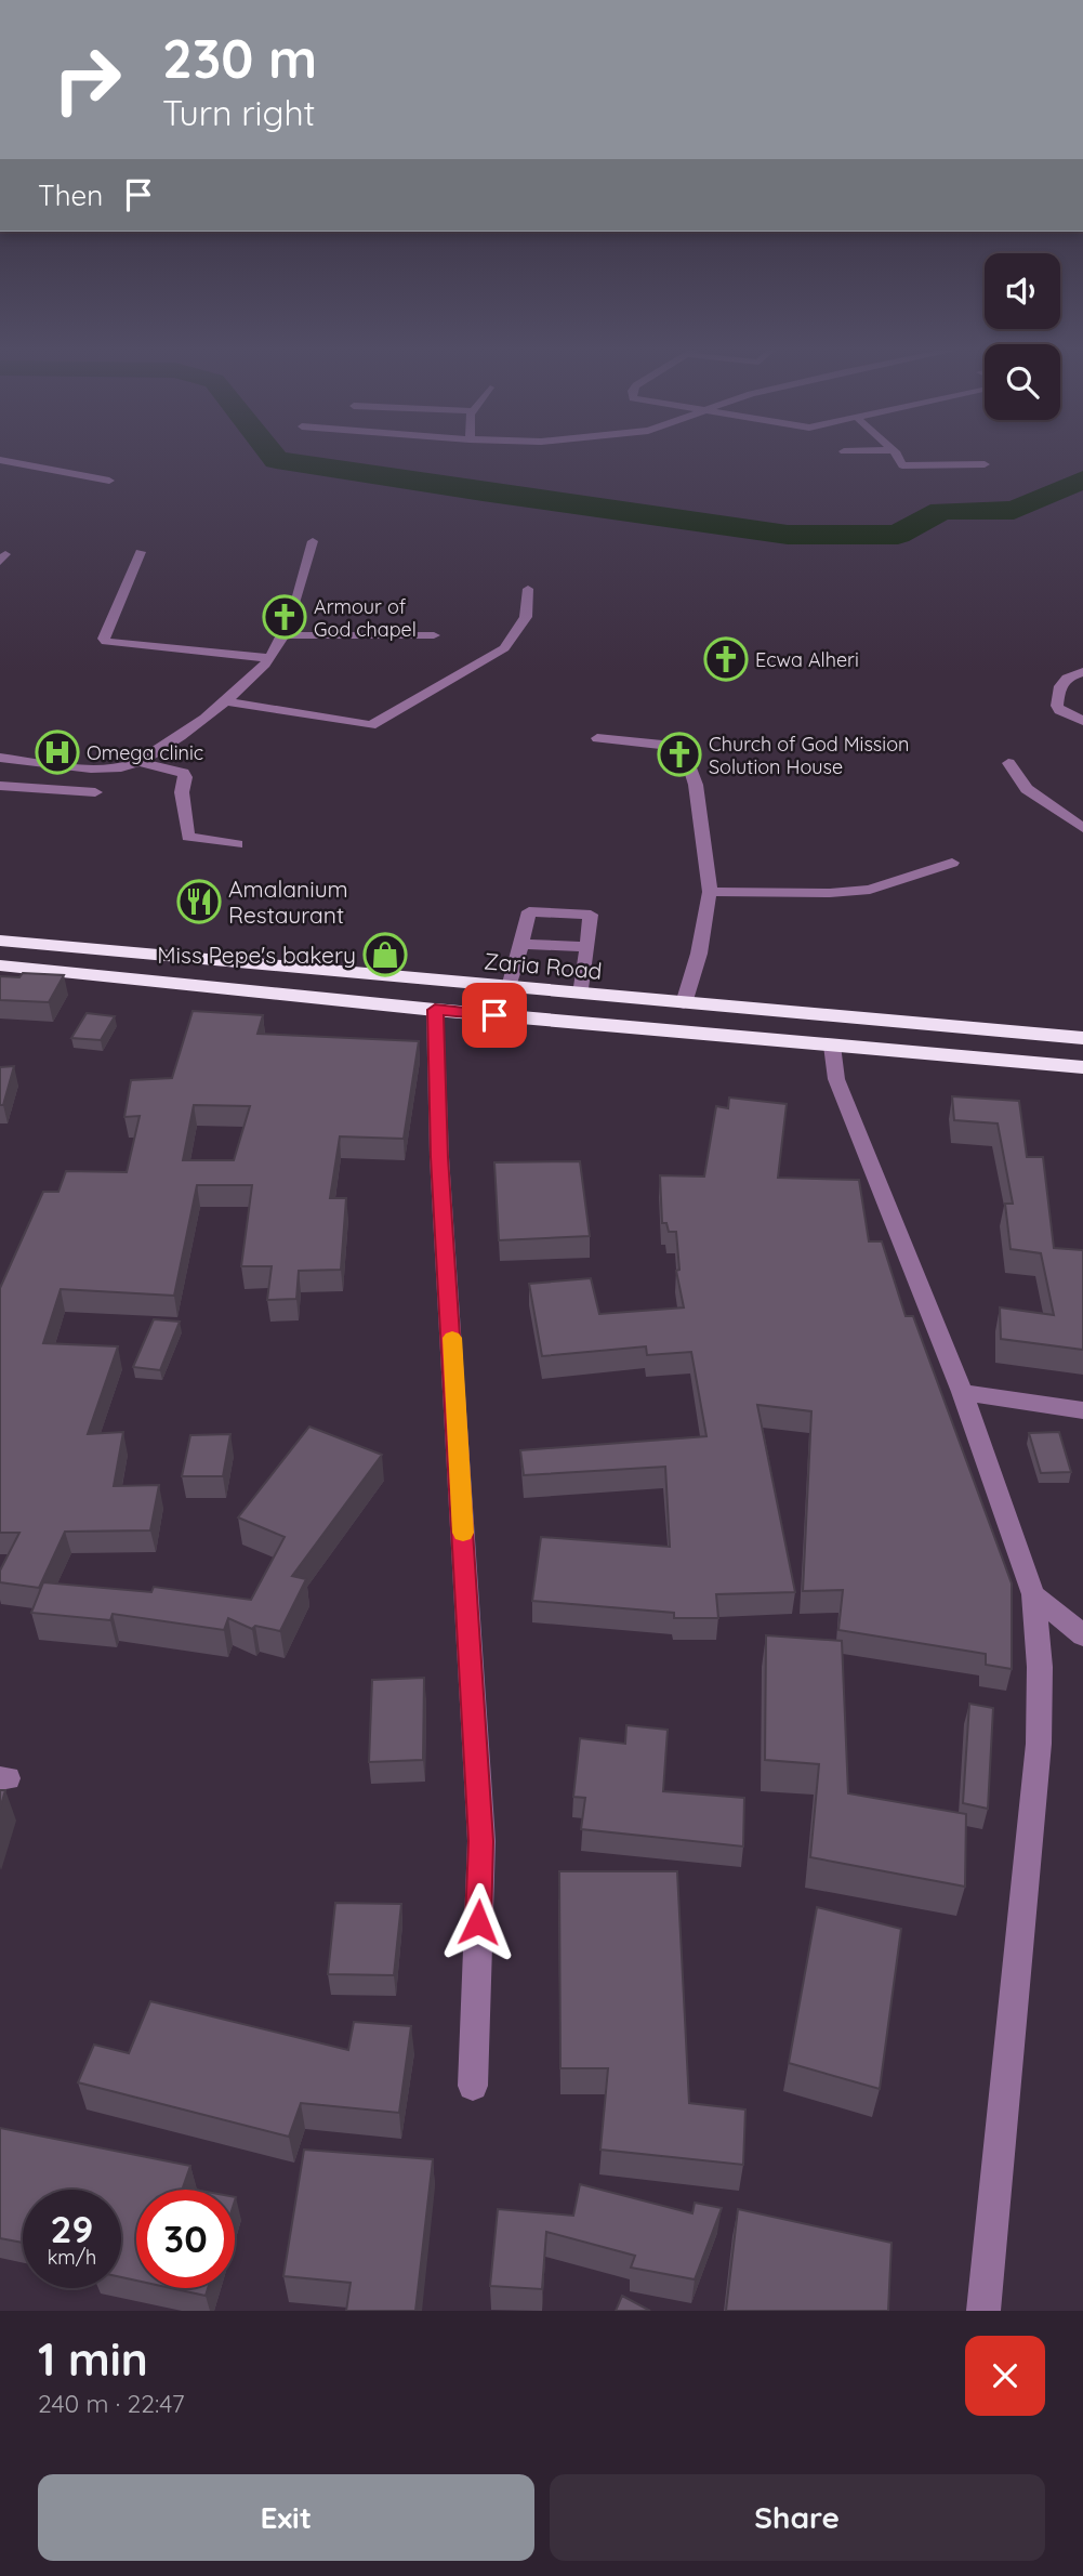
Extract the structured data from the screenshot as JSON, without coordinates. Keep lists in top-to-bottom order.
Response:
{
  "streets": {
    "highway": ["Zaria Road"]
  },
  "places": {
    "church": ["Armour of God chapel", "Ecwa Alheri", "Church of God Mission Solution House"],
    "hospital": ["Omega clinic"],
    "restaurant": ["Amalanium Restaurant"],
    "shop": ["Miss Pepe's bakery"]
  },
  "page": {
    "turn": ["230 m", "Turn right"],
    "then": "Then",
    "speed": "29 km/h",
    "limit": "30",
    "heading": ["1 min", "240 m · 22:47"],
    "buttons": ["Exit", "Share"]
  }
}
